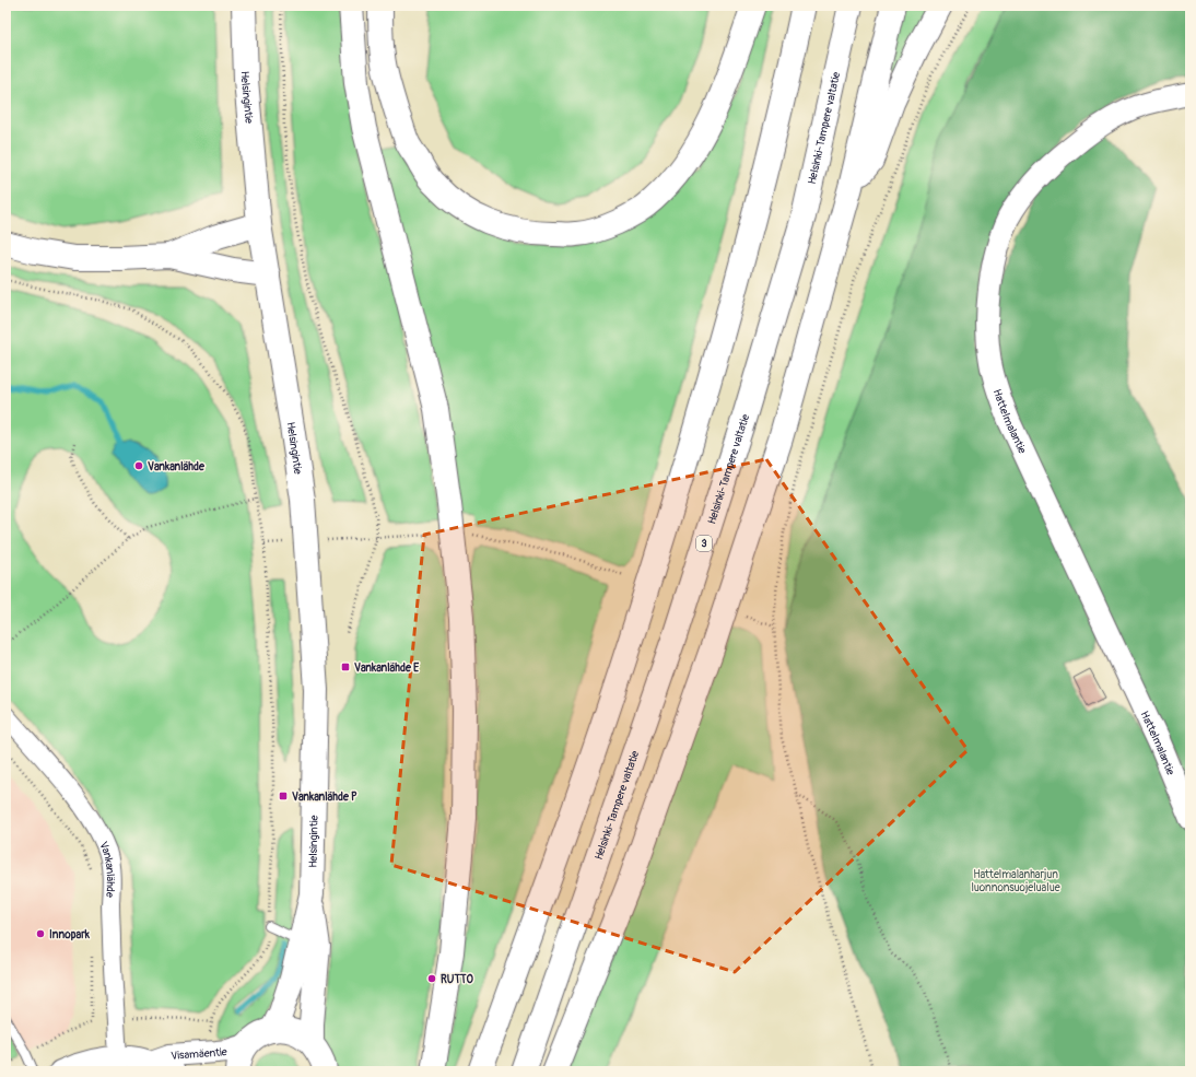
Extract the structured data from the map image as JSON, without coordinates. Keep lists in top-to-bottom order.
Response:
{
  "streets": {
    "main road": ["Helsingintie", "Helsinki-Tampere valtatie", "3"],
    "street": ["Hattelmalantie", "Vankanlähde", "Visamäentie"]
  },
  "crossings": [
    ["Vankanlähde", "Visamäentie"]
  ],
  "parks": ["Hattelmalanharjun luonnonsuojelualue"],
  "places": {
    "other": ["Vankanlähde", "Innopark", "RUTTO"],
    "transit": ["Vankanlähde E", "Vankanlähde P"]
  }
}
